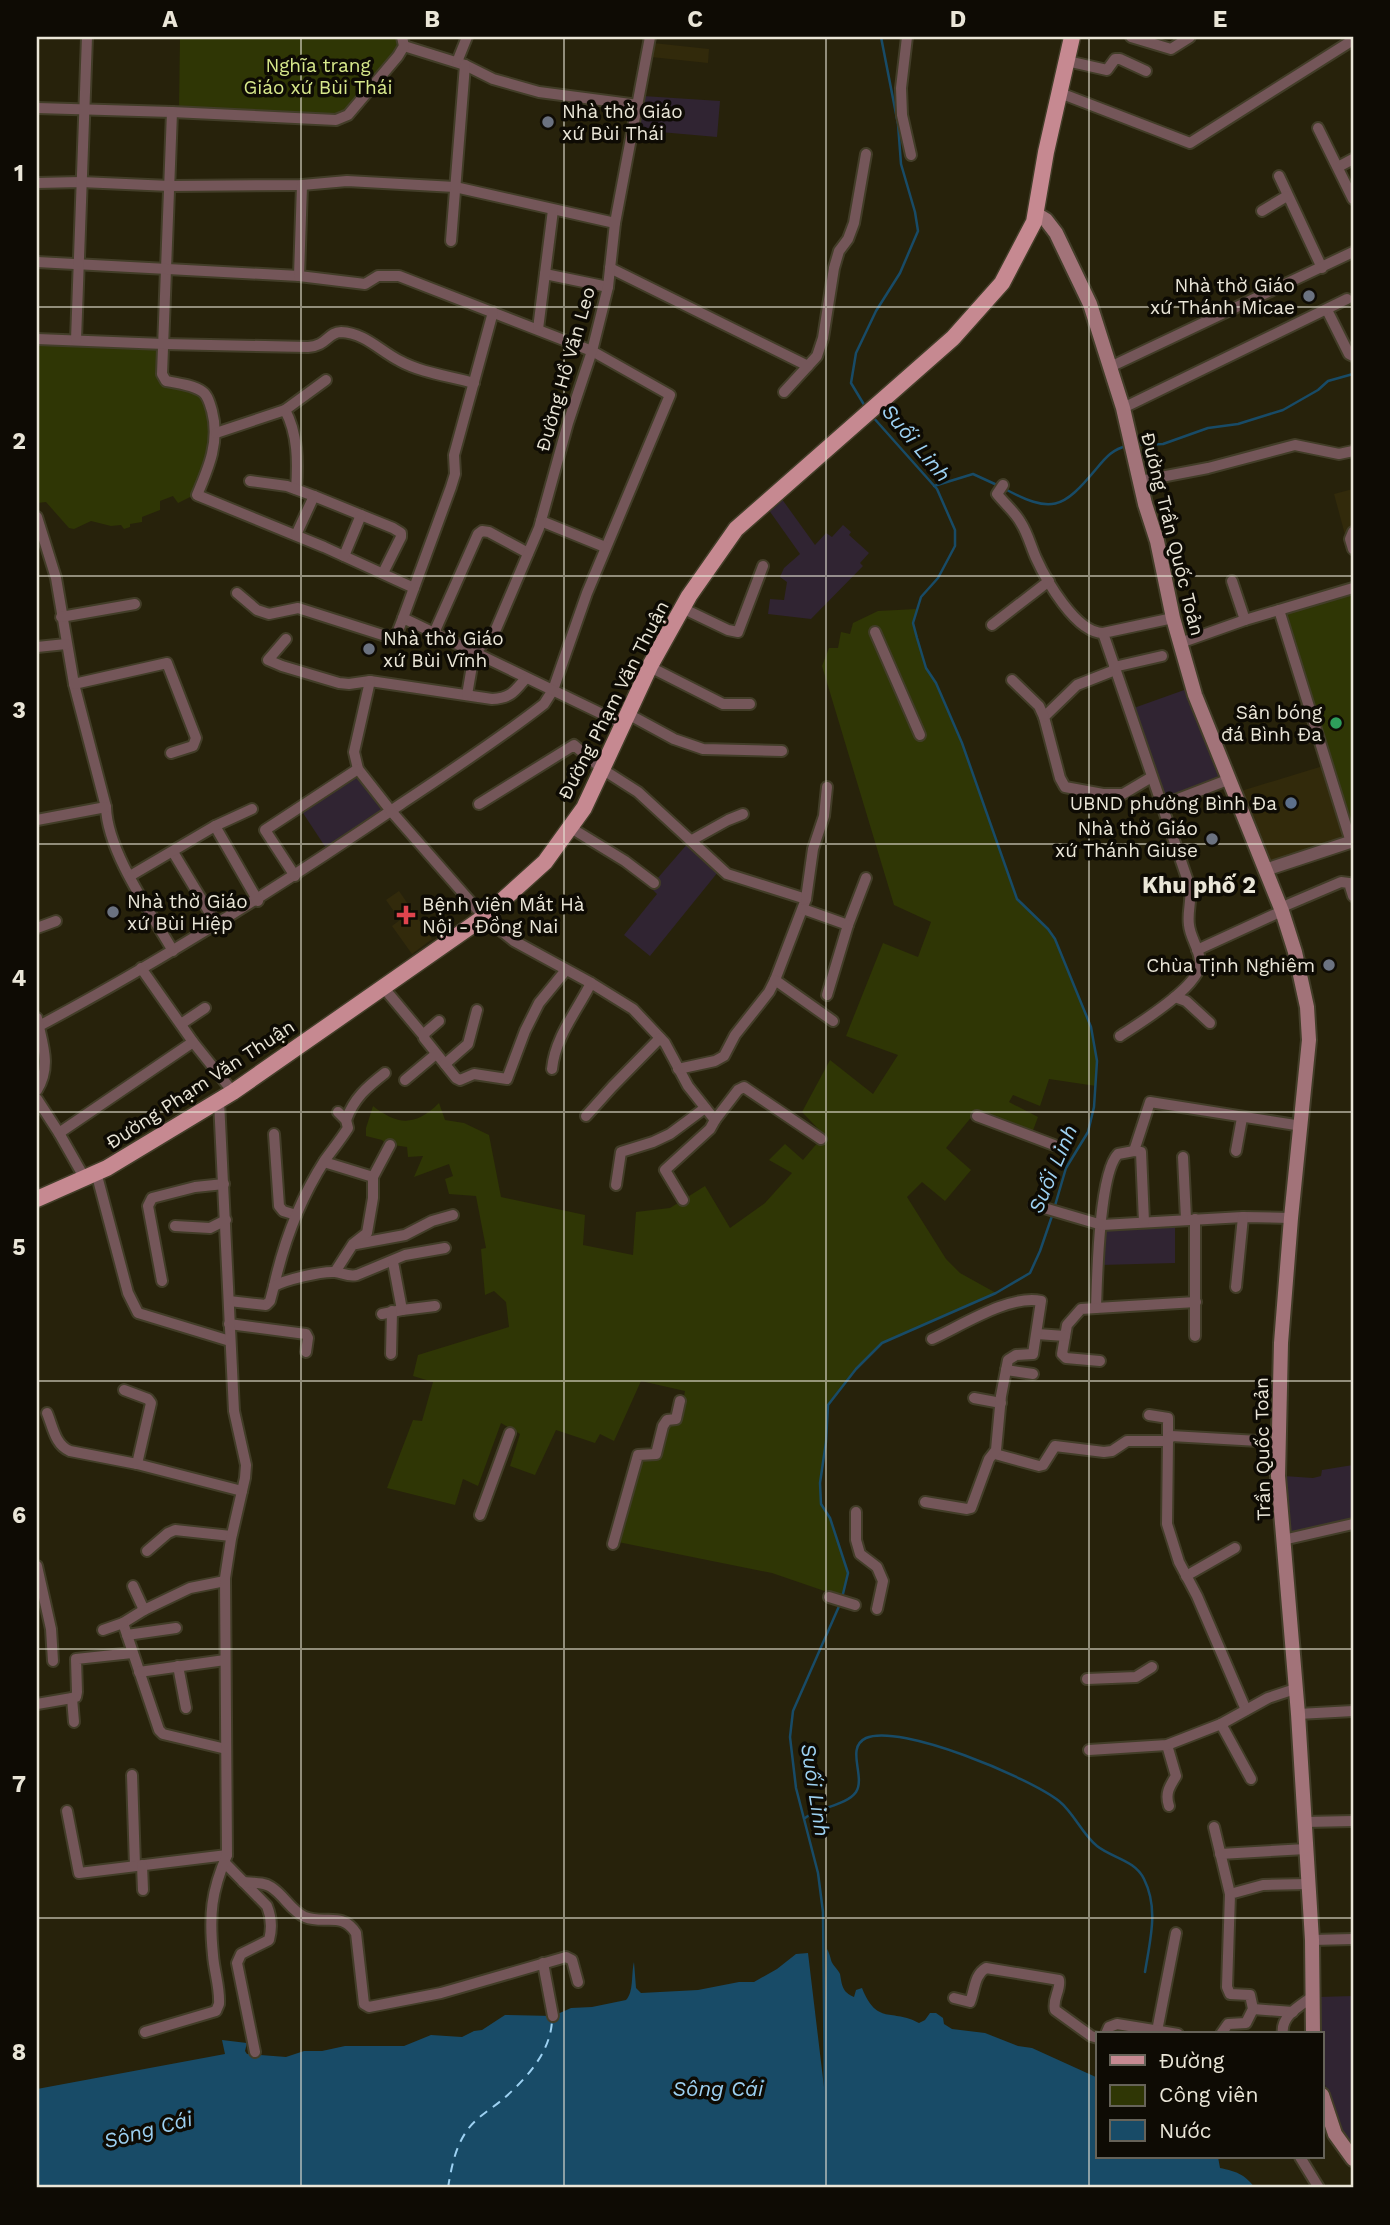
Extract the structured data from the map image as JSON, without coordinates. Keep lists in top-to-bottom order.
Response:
{
  "streets": {
    "main road": ["Đường Trần Quốc Toản", "Đường Phạm Văn Thuận", "Trần Quốc Toản"],
    "street": ["Đường Hồ Văn Leo"]
  },
  "crossings": [
    ["Đường Trần Quốc Toản", "Đường Phạm Văn Thuận"],
    ["Đường Trần Quốc Toản", "Trần Quốc Toản"]
  ],
  "districts": ["Khu phố 2"],
  "water": ["Suối Linh", "Sông Cái"],
  "parks": ["Nghĩa trang Giáo xứ Bùi Thái"],
  "places": {
    "other": [
      "Nhà thờ Giáo xứ Bùi Thái",
      "Nhà thờ Giáo xứ Thánh Micae",
      "Nhà thờ Giáo xứ Bùi Vĩnh",
      "Sân bóng đá Bình Đa",
      "UBND phường Bình Đa",
      "Nhà thờ Giáo xứ Thánh Giuse",
      "Nhà thờ Giáo xứ Bùi Hiệp",
      "Chùa Tịnh Nghiêm"
    ],
    "health": ["Bệnh viện Mắt Hà Nội - Đồng Nai"]
  },
  "legend": ["Đường", "Công viên", "Nước"],
  "grid": {
    "columns": [
      "A",
      "B",
      "C",
      "D",
      "E"
    ],
    "rows": [
      "1",
      "2",
      "3",
      "4",
      "5",
      "6",
      "7",
      "8"
    ]
  }
}
